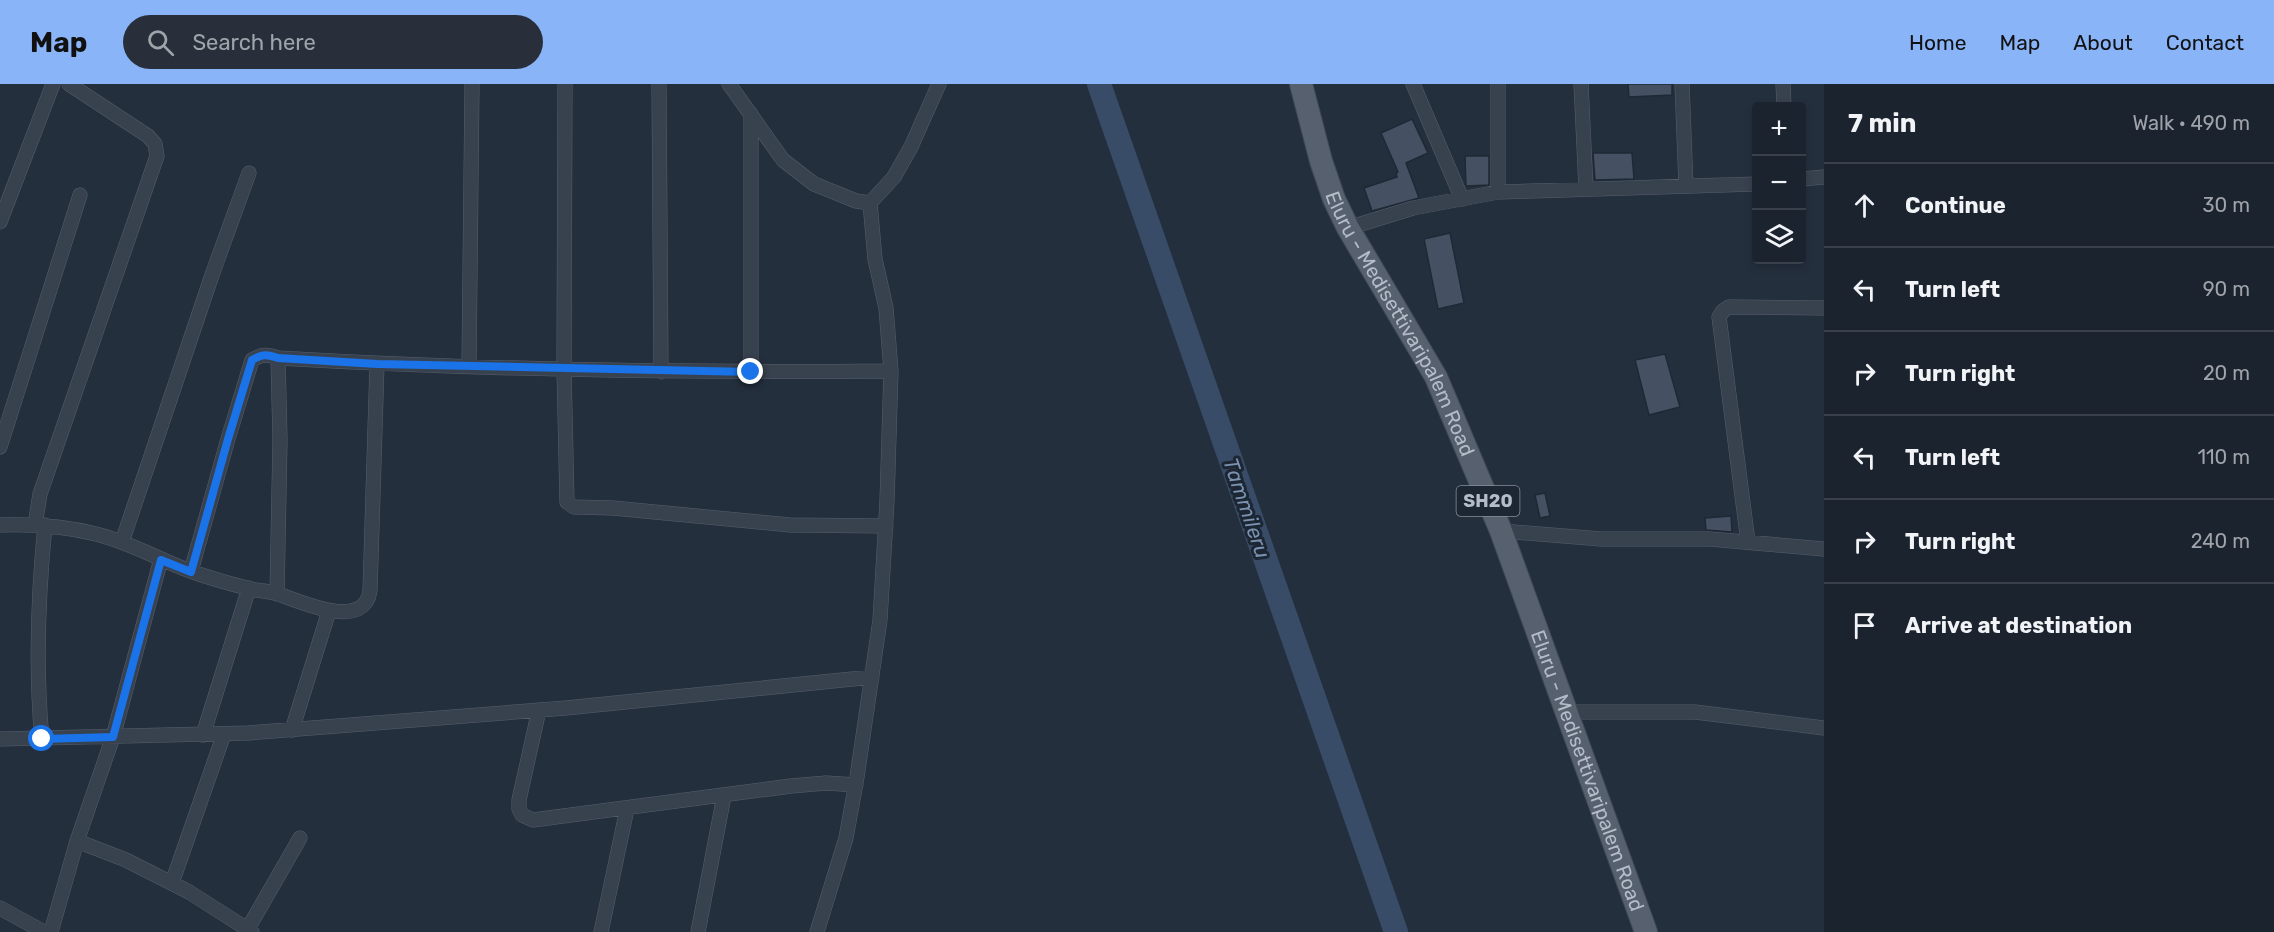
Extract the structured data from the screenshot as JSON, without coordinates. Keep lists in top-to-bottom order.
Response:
{
  "streets": {
    "main road": ["Eluru - Medisettivaripalem Road", "SH20"]
  },
  "water": ["Tammileru"],
  "page": {
    "header": "Map",
    "search": "Search here",
    "nav": [
      "Home",
      "Map",
      "About",
      "Contact"
    ],
    "heading": ["7 min", "Walk · 490 m"],
    "map_buttons": ["+", "−"],
    "list": [
      ["Continue", "30 m"],
      ["Turn left", "90 m"],
      ["Turn right", "20 m"],
      ["Turn left", "110 m"],
      ["Turn right", "240 m"],
      "Arrive at destination"
    ]
  }
}
